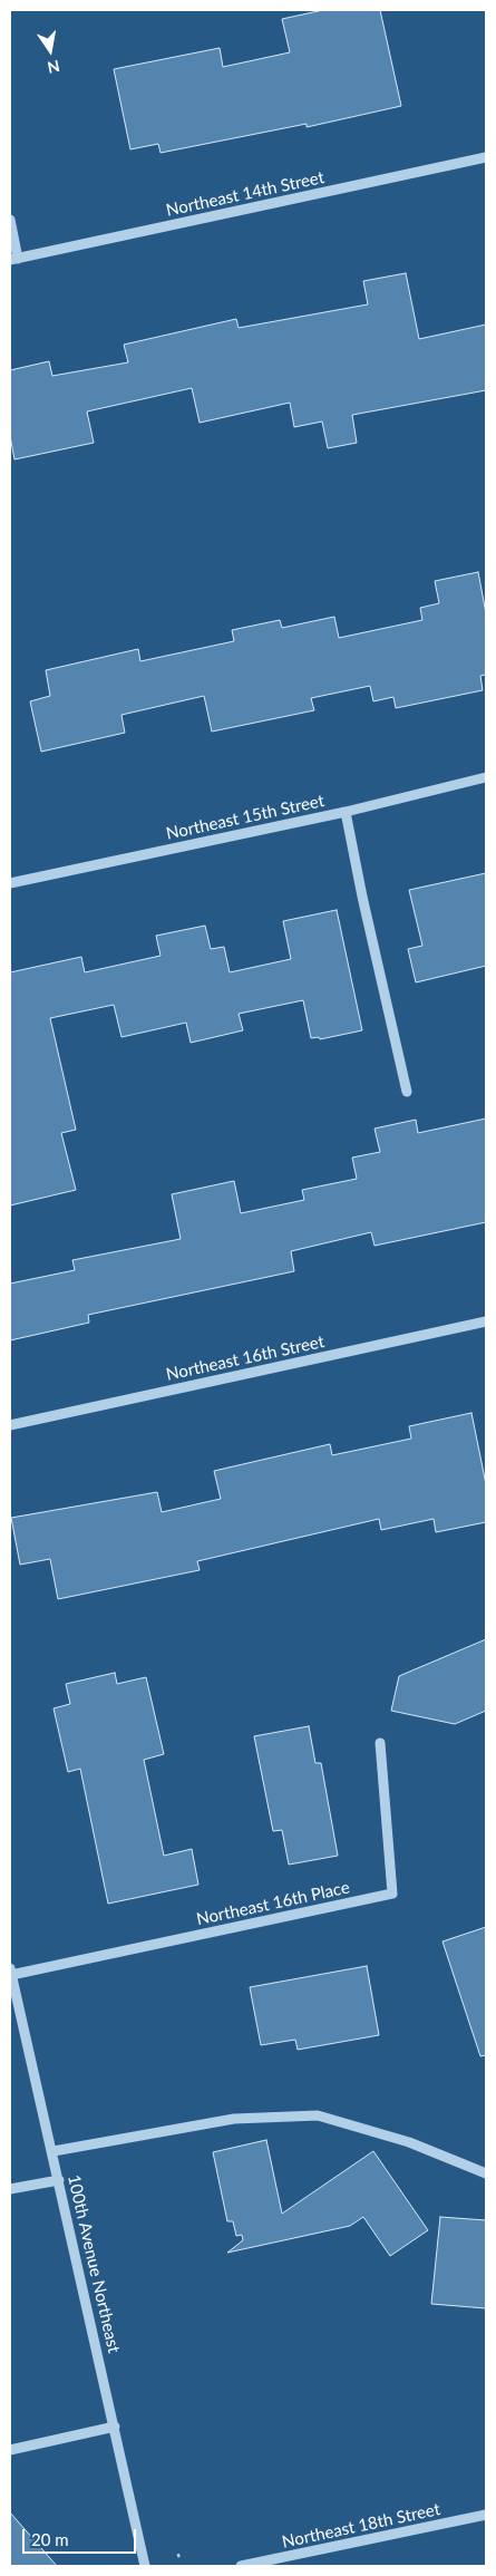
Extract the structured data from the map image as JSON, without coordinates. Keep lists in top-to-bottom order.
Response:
{
  "streets": {
    "street": [
      "Northeast 14th Street",
      "Northeast 15th Street",
      "Northeast 16th Street",
      "Northeast 16th Place",
      "100th Avenue Northeast",
      "Northeast 18th Street"
    ]
  },
  "crossings": [
    ["Northeast 16th Place", "100th Avenue Northeast"]
  ],
  "scale_bar": "20 m",
  "north": "bottom"
}
